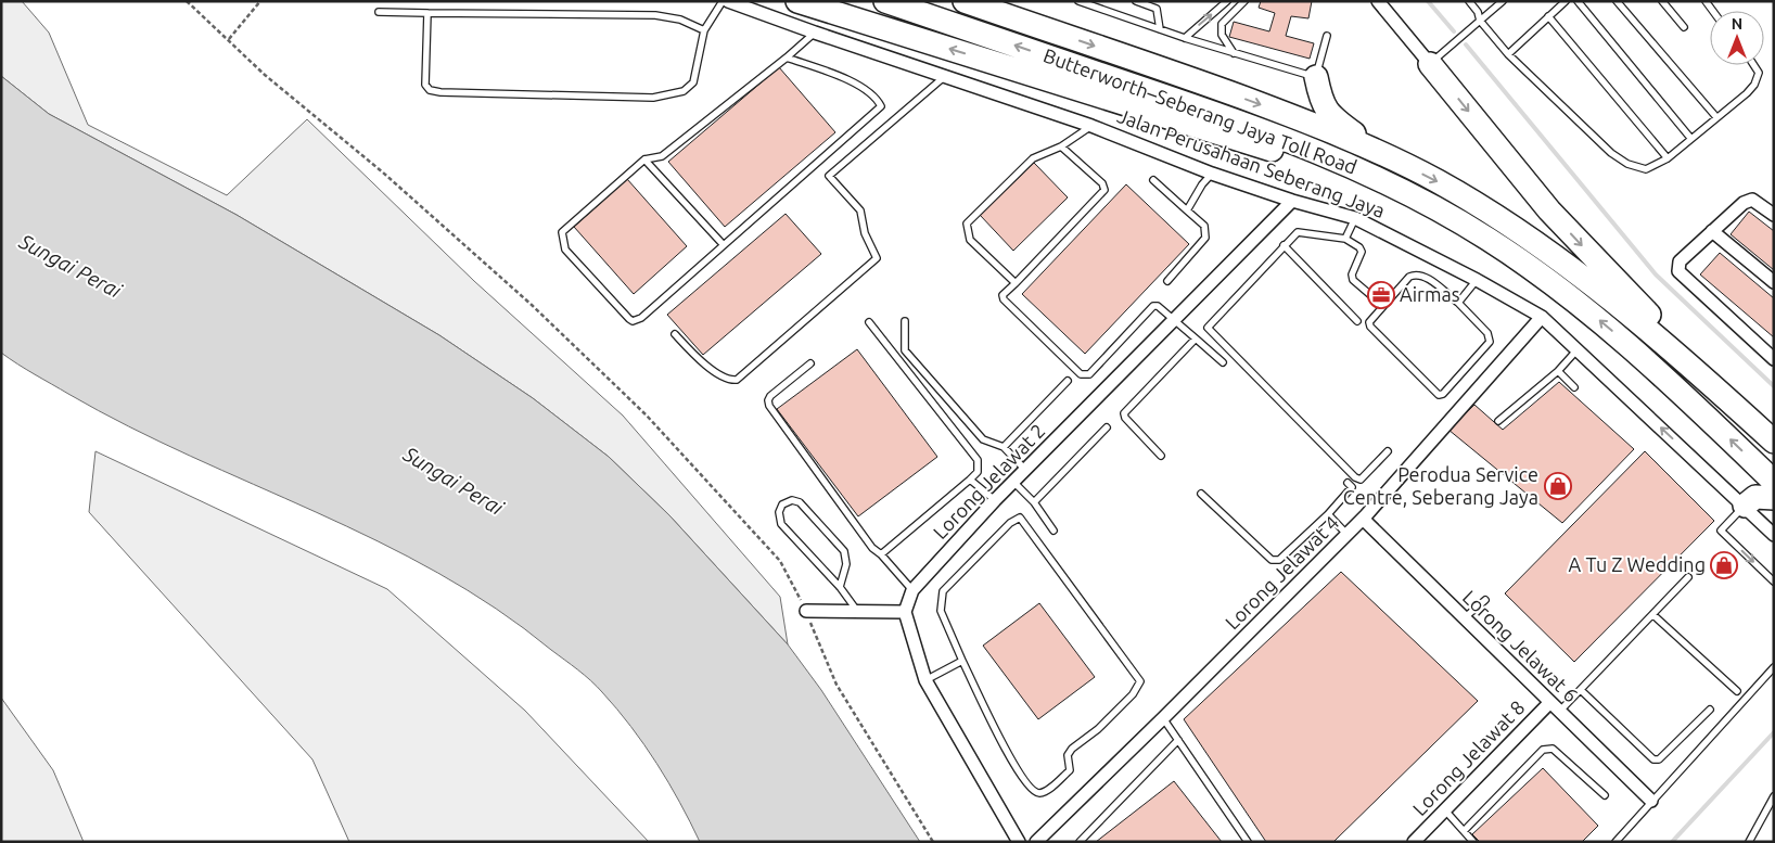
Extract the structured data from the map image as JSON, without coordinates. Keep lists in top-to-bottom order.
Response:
{
  "streets": {
    "highway": ["Butterworth–Seberang Jaya Toll Road"],
    "street": [
      "Jalan Perusahaan Seberang Jaya",
      "Lorong Jelawat 2",
      "Lorong Jelawat 4",
      "Lorong Jelawat 6",
      "Lorong Jelawat 8"
    ]
  },
  "crossings": [
    ["Jalan Perusahaan Seberang Jaya", "Lorong Jelawat 2"],
    ["Jalan Perusahaan Seberang Jaya", "Lorong Jelawat 4"],
    ["Lorong Jelawat 4", "Lorong Jelawat 6"],
    ["Lorong Jelawat 6", "Lorong Jelawat 8"]
  ],
  "water": ["Sungai Perai"],
  "places": {
    "office": ["Airmas"],
    "shop": ["Perodua Service Centre, Seberang Jaya", "A Tu Z Wedding"]
  },
  "north": "top"
}
